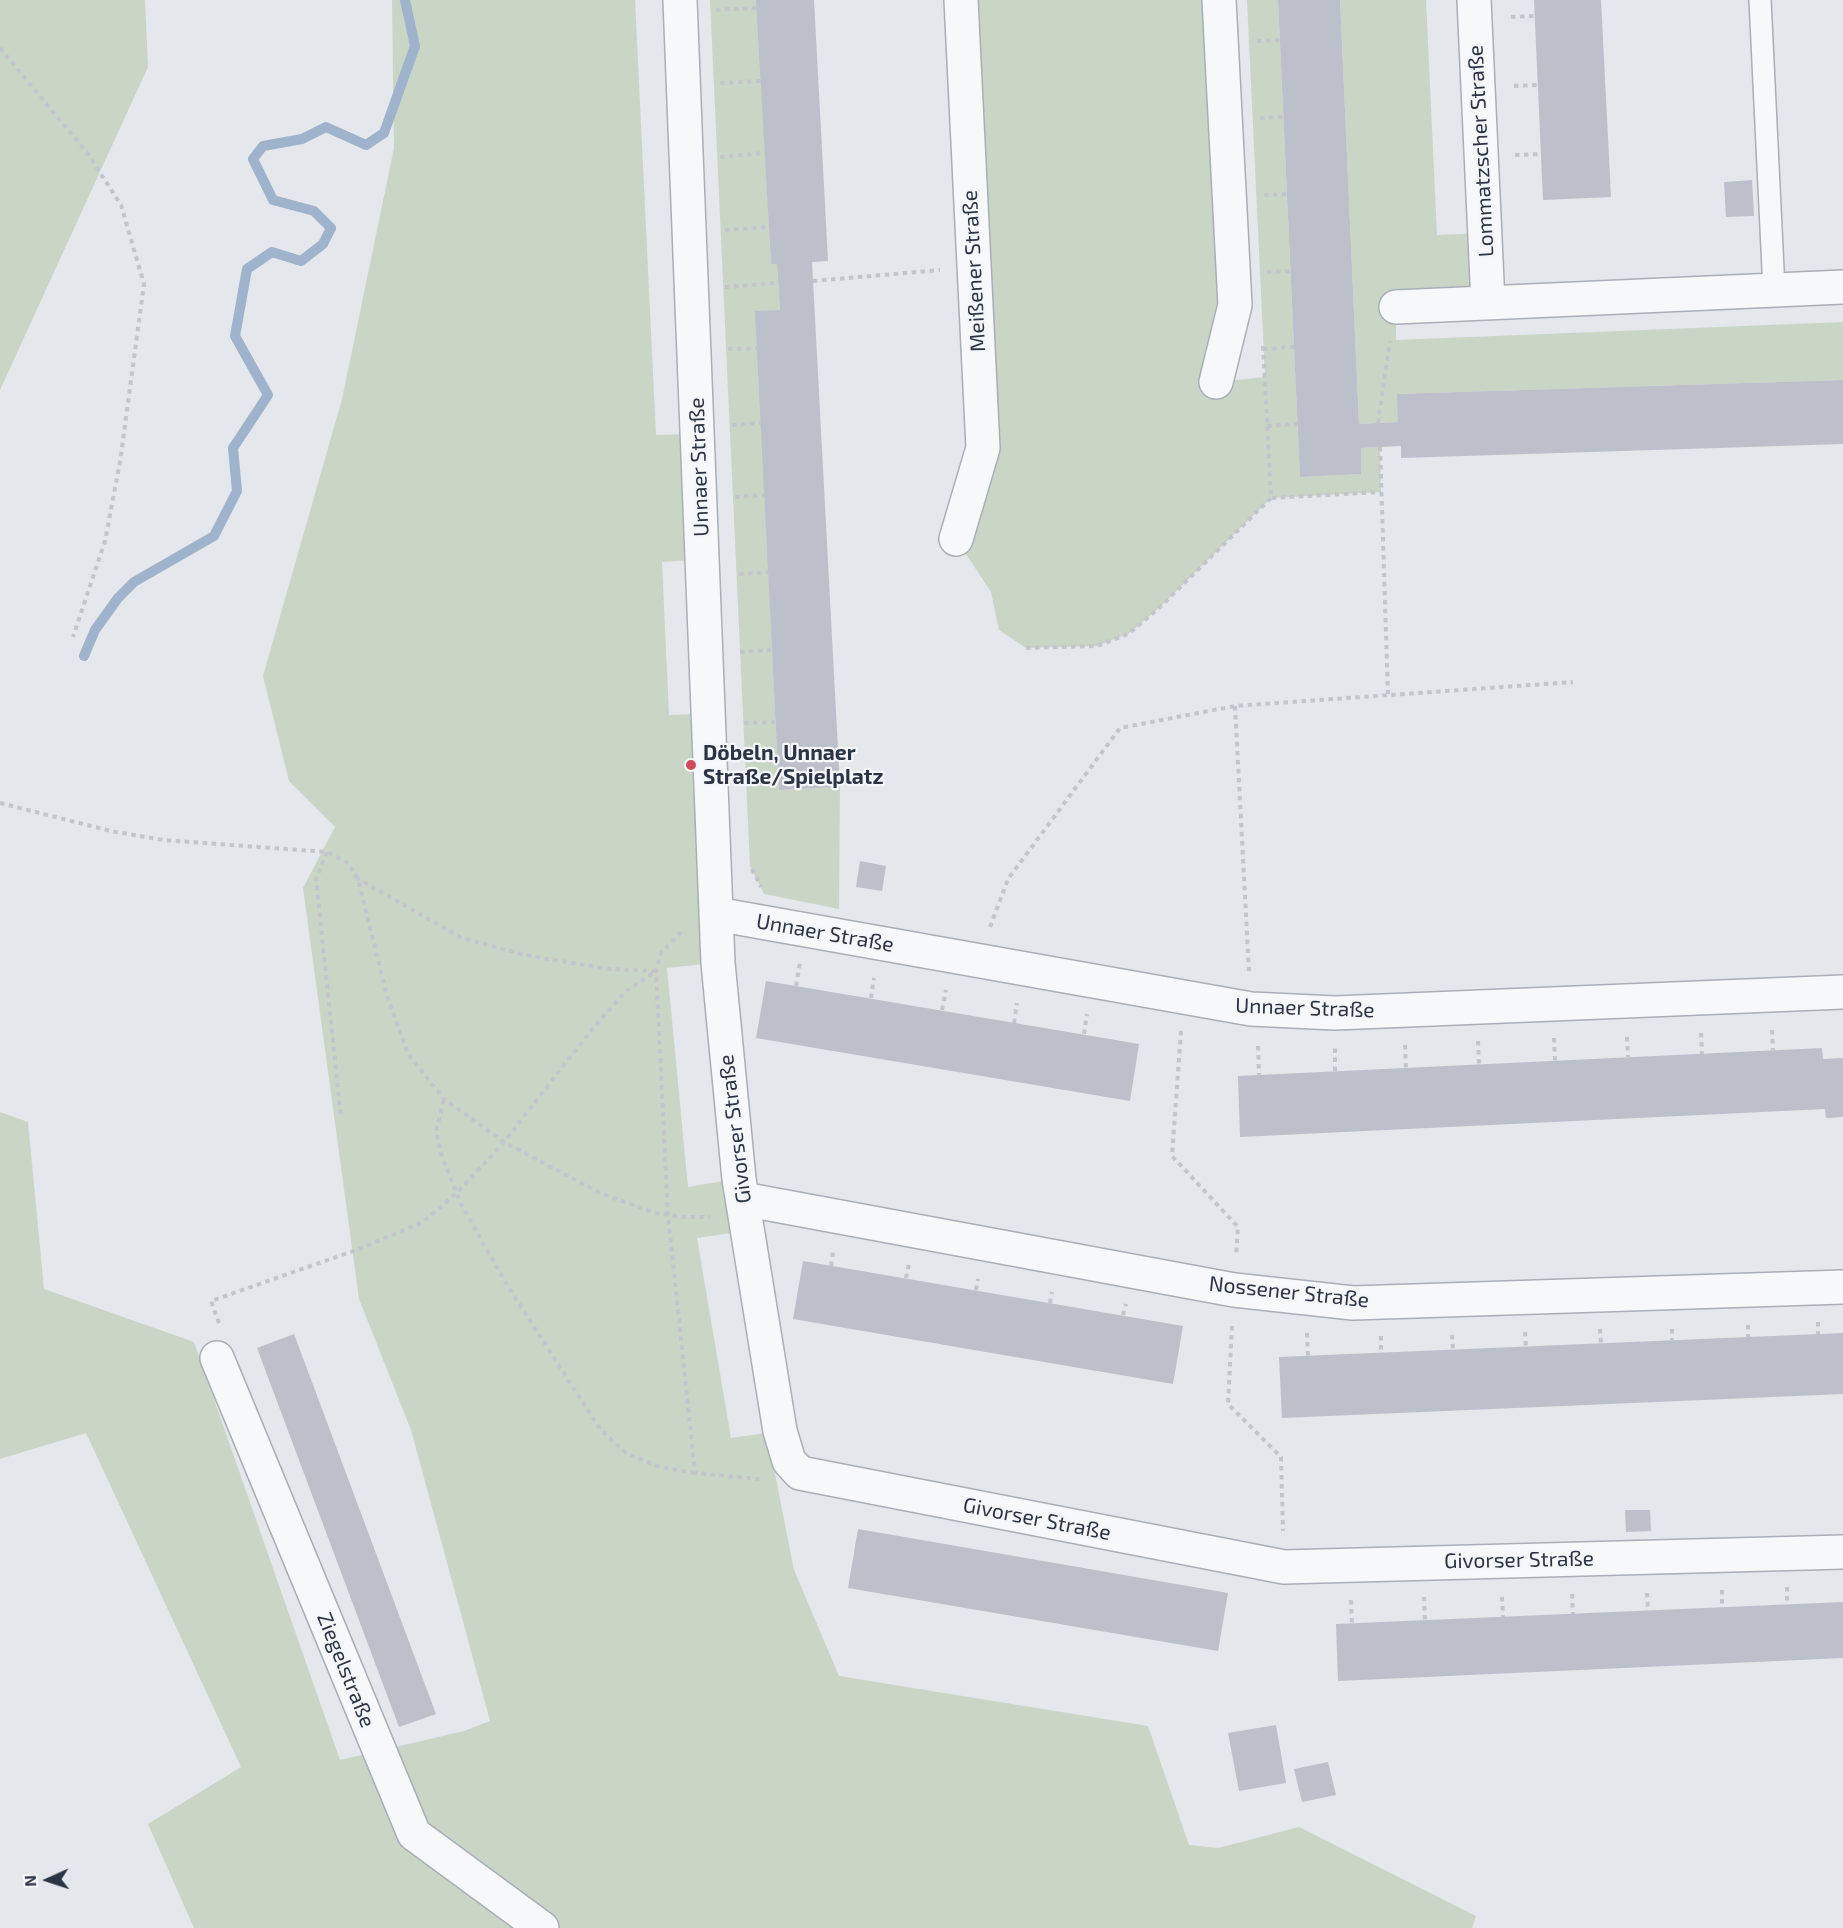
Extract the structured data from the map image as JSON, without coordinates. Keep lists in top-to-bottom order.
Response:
{
  "streets": {
    "street": [
      "Lommatzscher Straße",
      "Meißener Straße",
      "Unnaer Straße",
      "Givorser Straße",
      "Nossener Straße",
      "Ziegelstraße"
    ]
  },
  "crossings": [
    ["Unnaer Straße", "Givorser Straße"],
    ["Givorser Straße", "Nossener Straße"]
  ],
  "places": ["Döbeln, Unnaer Straße/Spielplatz"],
  "north": "left"
}
